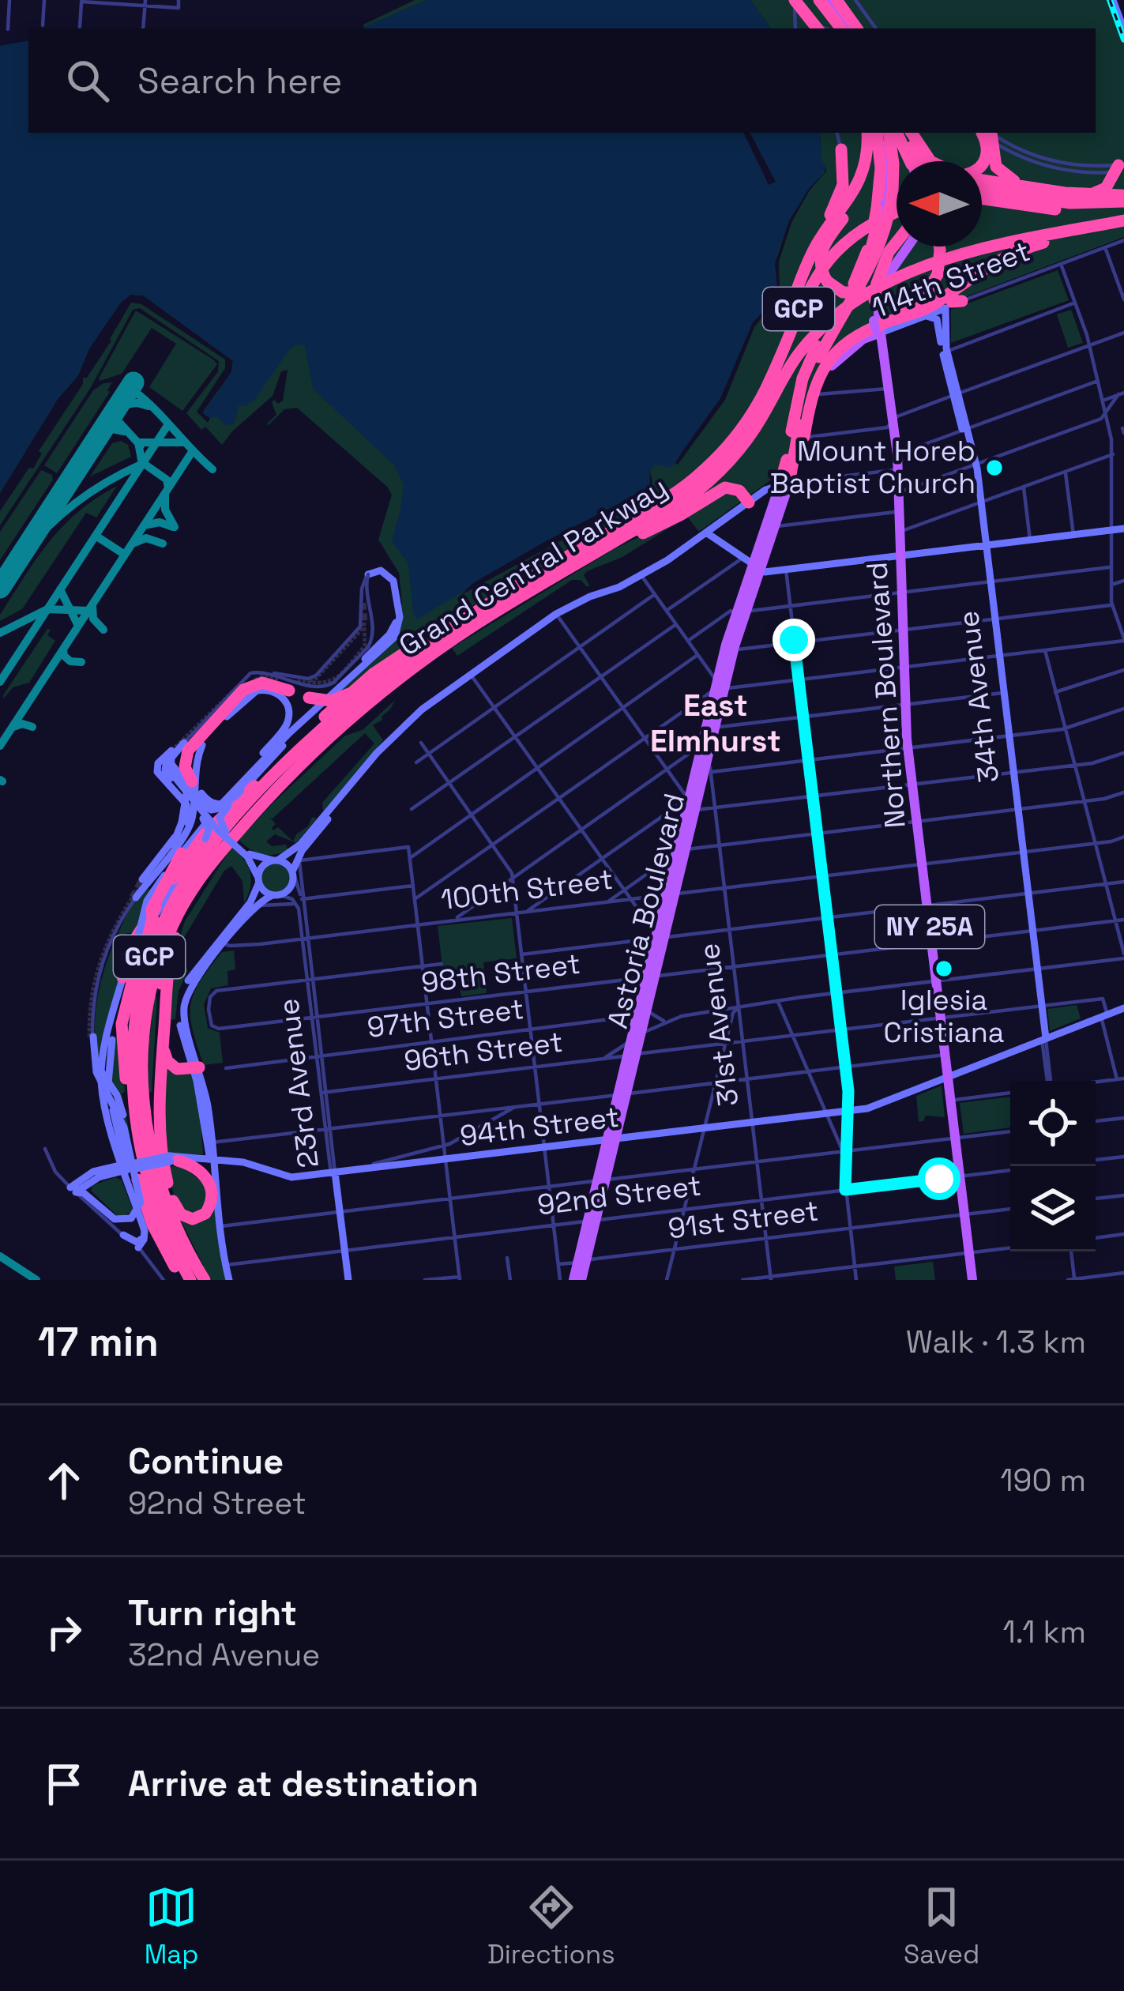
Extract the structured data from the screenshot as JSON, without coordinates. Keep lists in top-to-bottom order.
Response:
{
  "streets": {
    "highway": ["GCP", "Grand Central Parkway"],
    "main road": [
      "114th Street",
      "Northern Boulevard",
      "Astoria Boulevard",
      "NY 25A"
    ],
    "street": [
      "34th Avenue",
      "100th Street",
      "98th Street",
      "97th Street",
      "31st Avenue",
      "96th Street",
      "23rd Avenue",
      "94th Street",
      "92nd Street",
      "91st Street"
    ]
  },
  "crossings": [
    ["114th Street", "Northern Boulevard"],
    ["114th Street", "34th Avenue"],
    ["114th Street", "Astoria Boulevard"],
    ["Grand Central Parkway", "94th Street"],
    ["Northern Boulevard", "100th Street"],
    ["Northern Boulevard", "98th Street"],
    ["Northern Boulevard", "96th Street"],
    ["Northern Boulevard", "94th Street"],
    ["Northern Boulevard", "92nd Street"],
    ["Northern Boulevard", "91st Street"],
    ["34th Avenue", "100th Street"],
    ["34th Avenue", "98th Street"],
    ["34th Avenue", "96th Street"],
    ["34th Avenue", "94th Street"],
    ["100th Street", "Astoria Boulevard"],
    ["100th Street", "31st Avenue"],
    ["100th Street", "23rd Avenue"],
    ["Astoria Boulevard", "98th Street"],
    ["Astoria Boulevard", "97th Street"],
    ["Astoria Boulevard", "31st Avenue"],
    ["Astoria Boulevard", "96th Street"],
    ["Astoria Boulevard", "94th Street"],
    ["Astoria Boulevard", "92nd Street"],
    ["Astoria Boulevard", "91st Street"],
    ["98th Street", "31st Avenue"],
    ["98th Street", "23rd Avenue"],
    ["97th Street", "23rd Avenue"],
    ["31st Avenue", "96th Street"],
    ["31st Avenue", "94th Street"],
    ["31st Avenue", "92nd Street"],
    ["31st Avenue", "91st Street"],
    ["96th Street", "23rd Avenue"],
    ["96th Street", "94th Street"],
    ["23rd Avenue", "94th Street"],
    ["23rd Avenue", "92nd Street"]
  ],
  "districts": ["East Elmhurst"],
  "places": ["Mount Horeb Baptist Church", "Iglesia Cristiana"],
  "north": "left",
  "page": {
    "search": "Search here",
    "heading": ["17 min", "Walk · 1.3 km"],
    "list": [
      ["Continue", "92nd Street", "190 m"],
      ["Turn right", "32nd Avenue", "1.1 km"],
      "Arrive at destination"
    ],
    "nav": ["Map", "Directions", "Saved"]
  }
}
